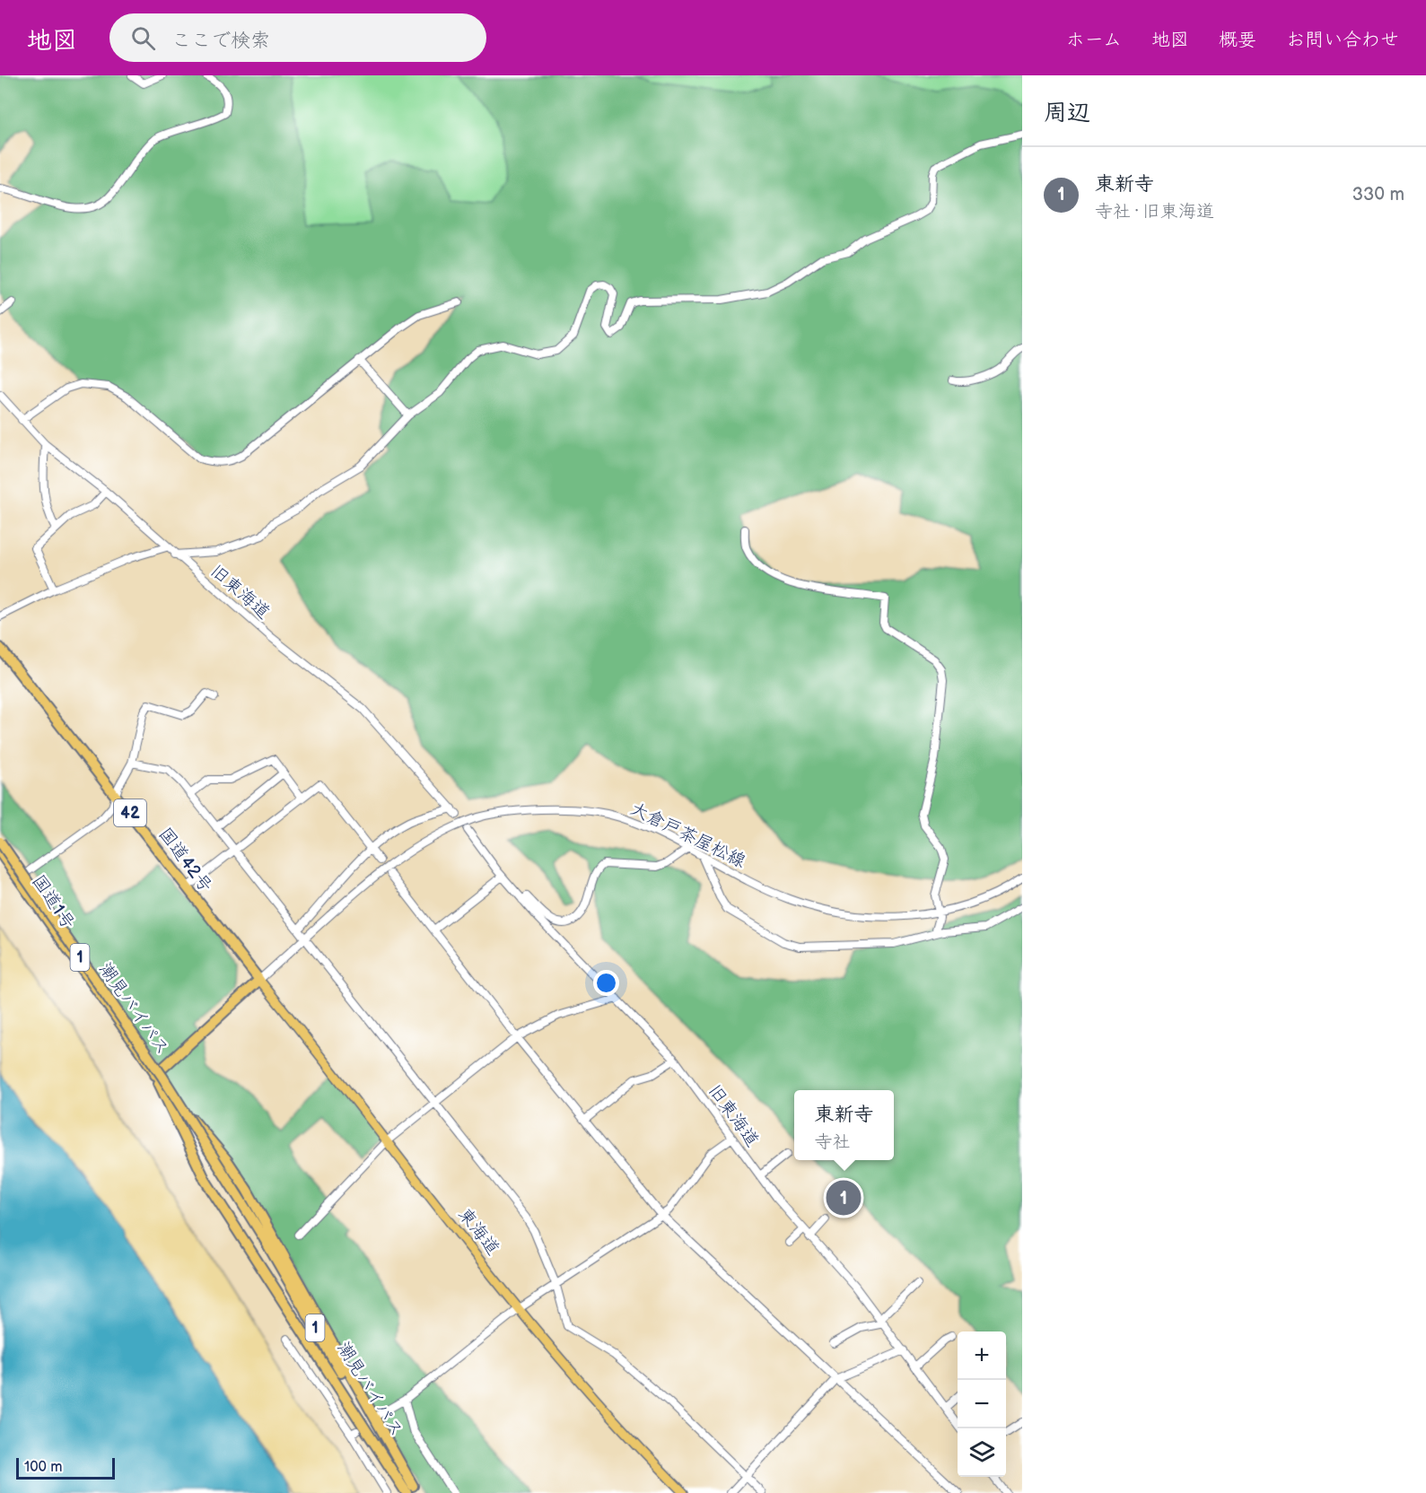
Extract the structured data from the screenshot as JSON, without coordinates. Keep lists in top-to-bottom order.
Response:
{
  "streets": {
    "highway": [
      "42",
      "国道42号",
      "国道1号",
      "1",
      "潮見バイパス"
    ],
    "main road": ["東海道"],
    "street": ["旧東海道", "大倉戸茶屋松線"]
  },
  "crossings": [
    ["大倉戸茶屋松線", "国道42号"],
    ["大倉戸茶屋松線", "東海道"],
    ["国道42号", "東海道"],
    ["1", "潮見バイパス"]
  ],
  "scale_bar": "100 m",
  "page": {
    "header": "地図",
    "search": "ここで検索",
    "nav": [
      "ホーム",
      "地図",
      "概要",
      "お問い合わせ"
    ],
    "heading": "周辺",
    "list": [
      {
        "mark": "1",
        "name": "東新寺",
        "note": "寺社 · 旧東海道",
        "value": "330 m"
      }
    ],
    "popup": ["東新寺", "寺社"],
    "pins": "1",
    "map_buttons": ["+", "−"],
    "scale": "100 m"
  }
}
